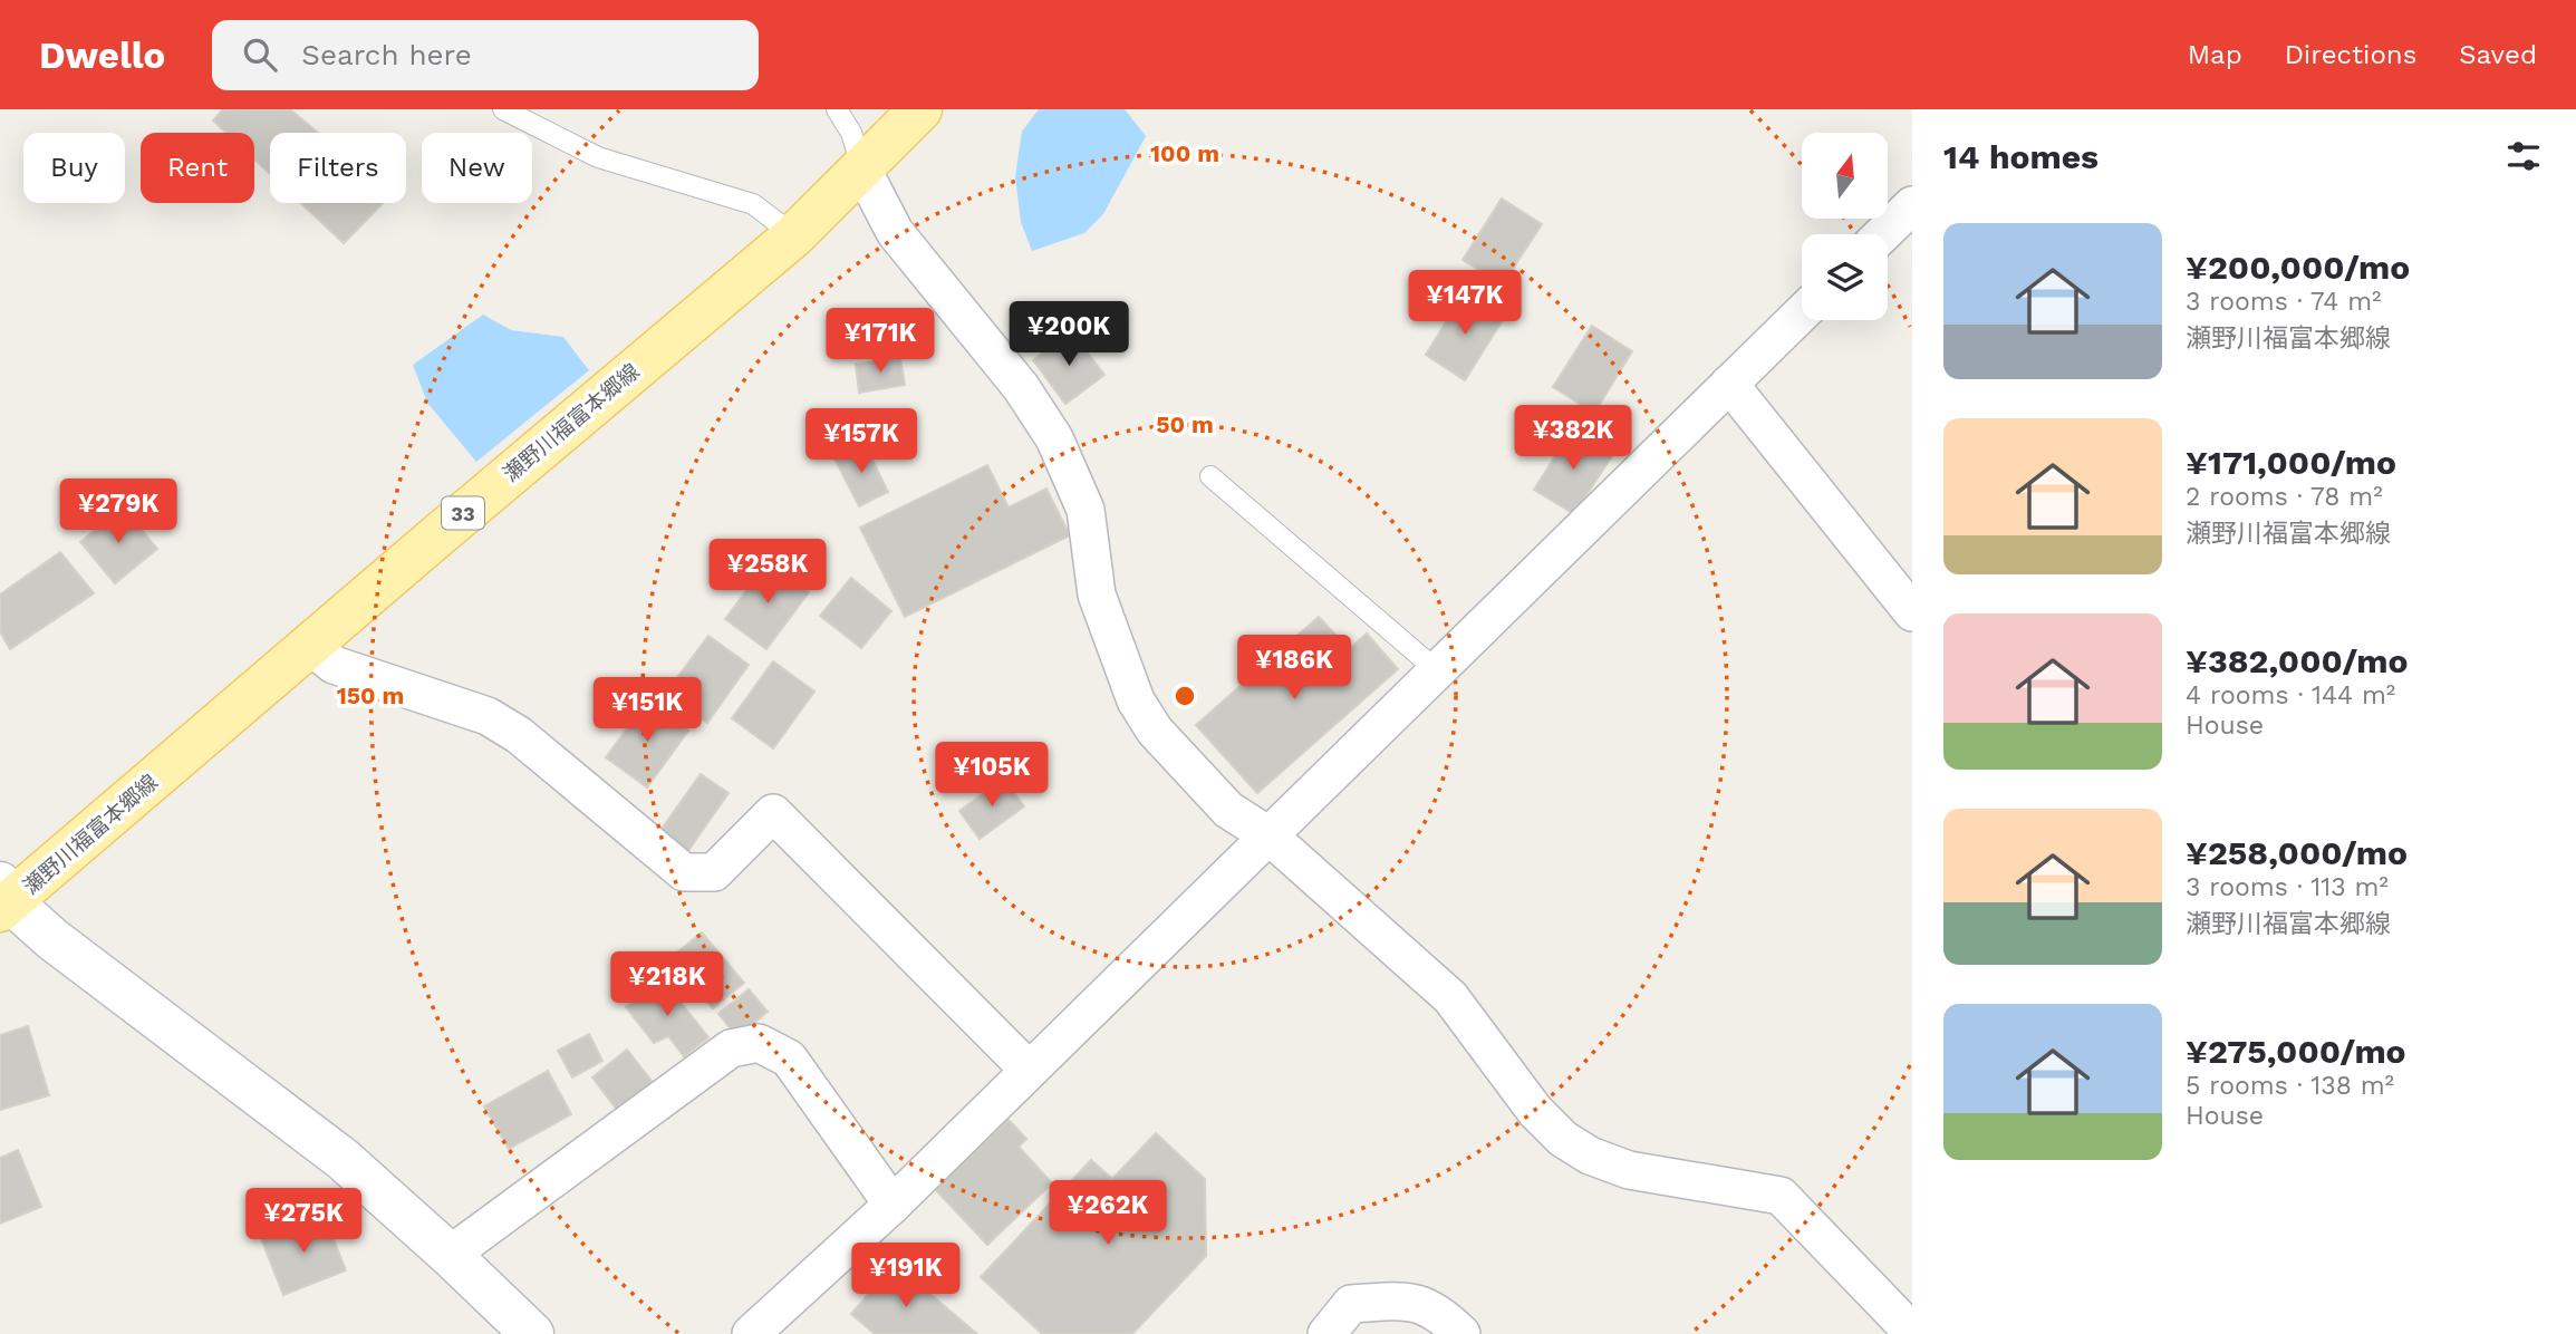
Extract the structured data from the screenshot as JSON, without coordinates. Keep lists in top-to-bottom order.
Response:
{
  "streets": {
    "main road": ["瀬野川福富本郷線", "33"]
  },
  "north": "top",
  "page": {
    "header": "Dwello",
    "search": "Search here",
    "nav": ["Map", "Directions", "Saved"],
    "heading": "14 homes",
    "chip": [
      "Buy",
      "Rent",
      "Filters",
      "New"
    ],
    "list": [
      {
        "name": "¥200,000/mo",
        "note": "3 rooms · 74 m² · 瀬野川福富本郷線"
      },
      {
        "name": "¥171,000/mo",
        "note": "2 rooms · 78 m² · 瀬野川福富本郷線"
      },
      {
        "name": "¥382,000/mo",
        "note": "4 rooms · 144 m² · House"
      },
      {
        "name": "¥258,000/mo",
        "note": "3 rooms · 113 m² · 瀬野川福富本郷線"
      },
      {
        "name": "¥275,000/mo",
        "note": "5 rooms · 138 m² · House"
      }
    ],
    "price": [
      "¥147K",
      "¥200K",
      "¥171K",
      "¥382K",
      "¥157K",
      "¥279K",
      "¥258K",
      "¥186K",
      "¥151K",
      "¥105K",
      "¥218K",
      "¥262K",
      "¥275K",
      "¥191K"
    ]
  },
  "rings": ["100 m", "50 m", "150 m"]
}
